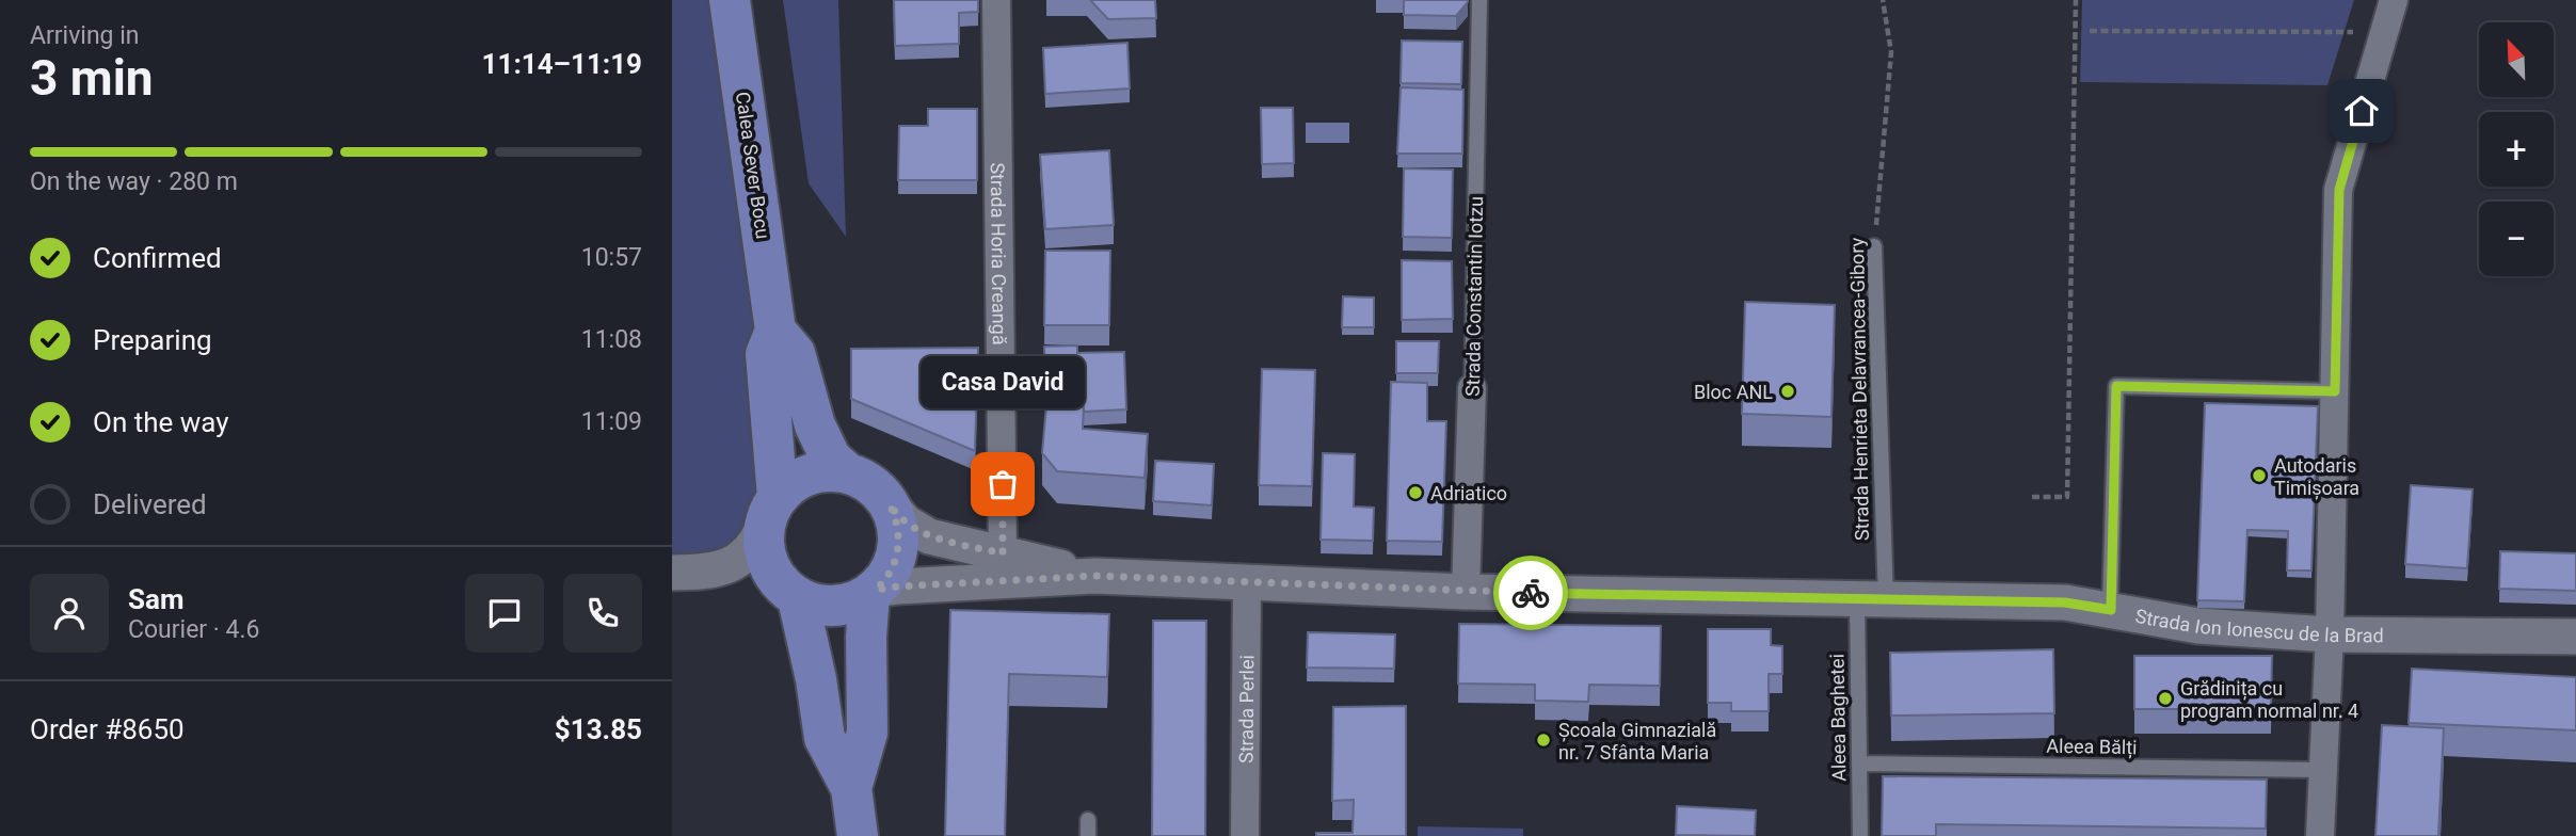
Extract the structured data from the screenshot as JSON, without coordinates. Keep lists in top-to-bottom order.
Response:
{
  "streets": {
    "main road": ["Calea Sever Bocu"],
    "street": [
      "Strada Horia Creangă",
      "Strada Constantin Iotzu",
      "Strada Ion Ionescu de la Brad",
      "Strada Perlei"
    ],
    "lane": ["Strada Henrieta Delavrancea-Gibory", "Aleea Baghetei", "Aleea Bălți"]
  },
  "crossings": [
    ["Calea Sever Bocu", "Strada Ion Ionescu de la Brad"],
    ["Strada Horia Creangă", "Strada Ion Ionescu de la Brad"],
    ["Strada Constantin Iotzu", "Strada Ion Ionescu de la Brad"],
    ["Strada Henrieta Delavrancea-Gibory", "Strada Ion Ionescu de la Brad"],
    ["Strada Henrieta Delavrancea-Gibory", "Aleea Baghetei"],
    ["Strada Ion Ionescu de la Brad", "Strada Perlei"],
    ["Strada Ion Ionescu de la Brad", "Aleea Baghetei"],
    ["Aleea Baghetei", "Aleea Bălți"]
  ],
  "places": [
    "Bloc ANL",
    "Autodaris Timișoara",
    "Casa David",
    "Adriatico",
    "Grădinița cu program normal nr. 4",
    "Școala Gimnazială nr. 7 Sfânta Maria"
  ],
  "north": "top left",
  "page": {
    "heading": ["3 min", "Arriving in", "11:14–11:19"],
    "panel": [
      "Sam",
      "Courier · 4.6",
      "Order #8650",
      "$13.85"
    ],
    "map_buttons": ["+", "−"],
    "bar": "On the way · 280 m",
    "list": [
      ["Confirmed", "10:57"],
      ["Preparing", "11:08"],
      ["On the way", "11:09"],
      "Delivered"
    ],
    "bubble": "Casa David"
  }
}
